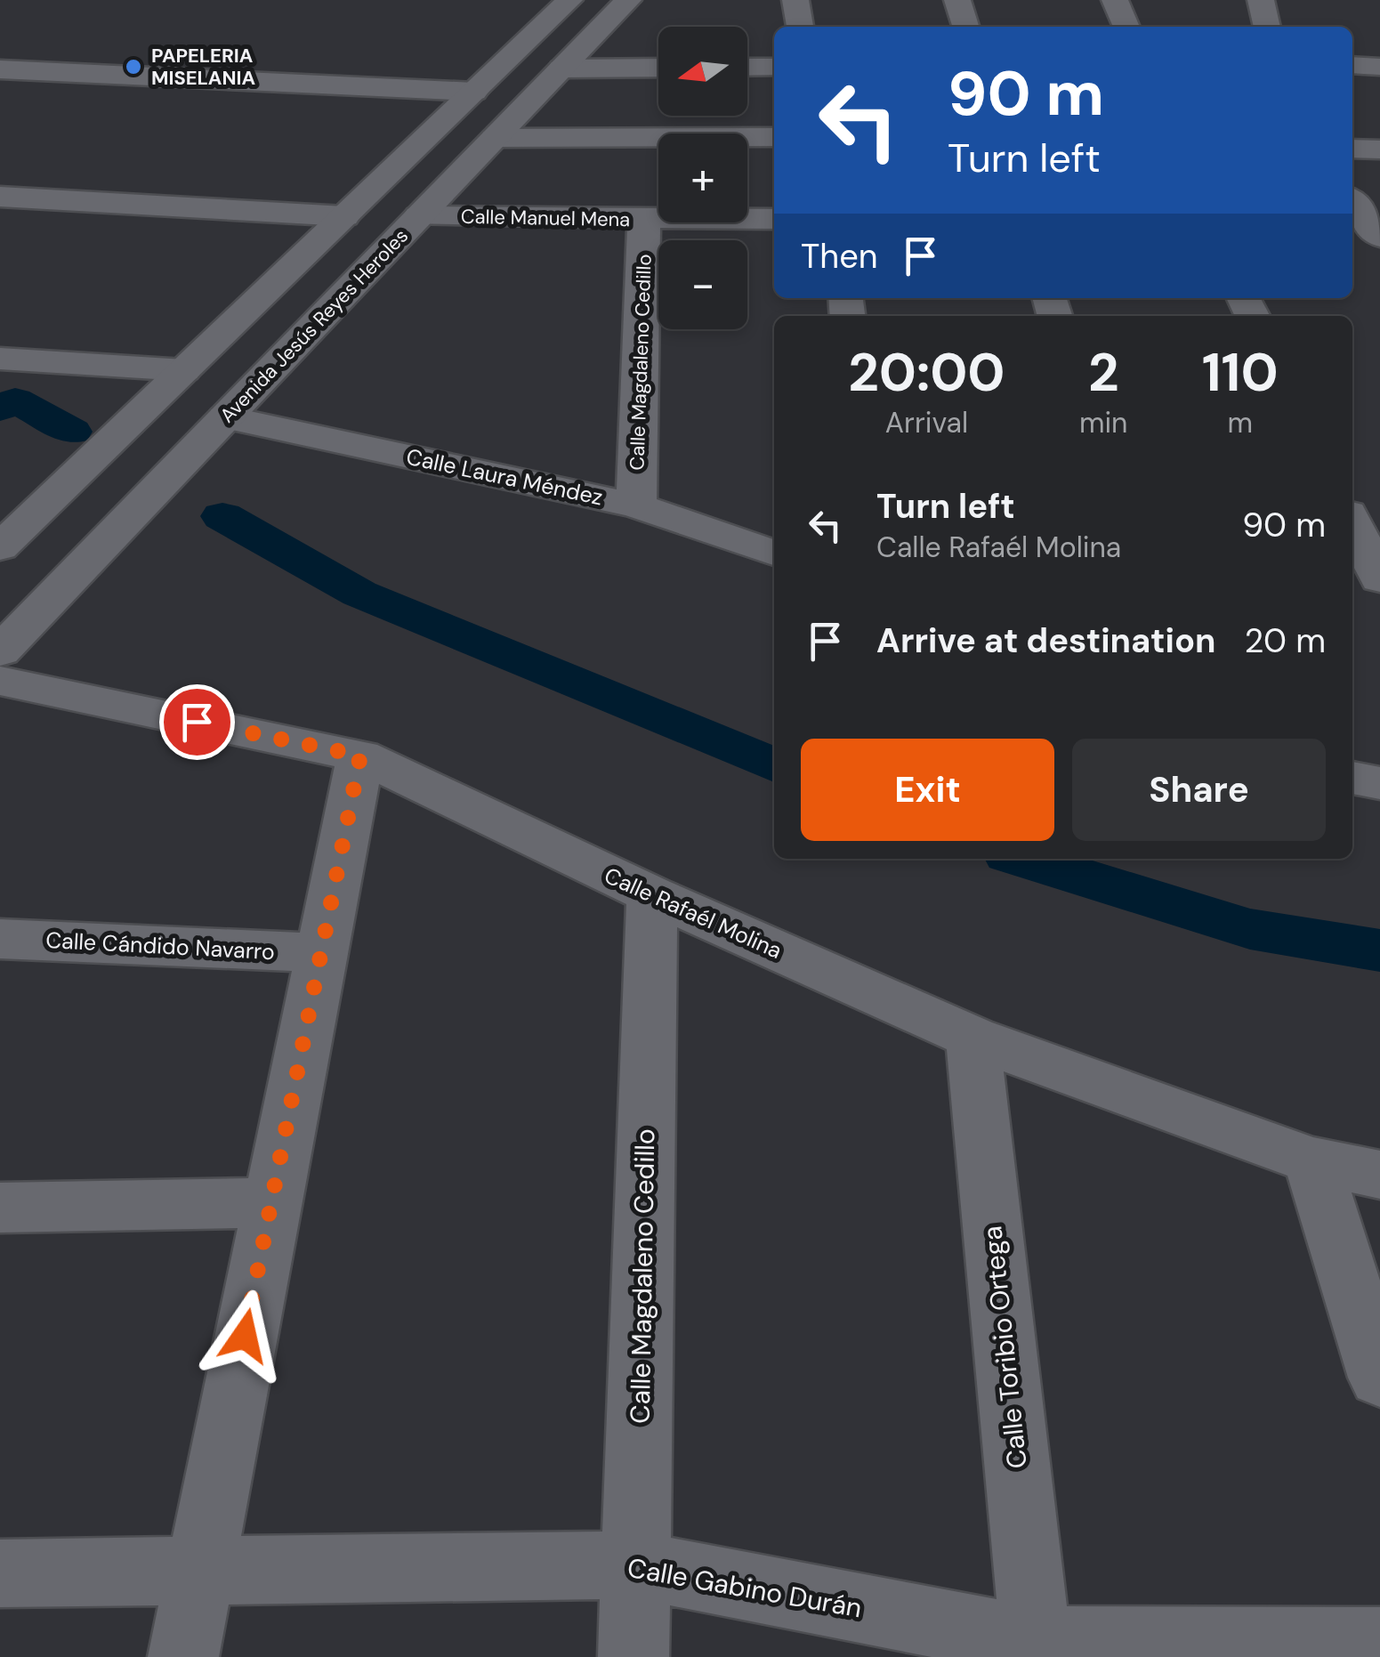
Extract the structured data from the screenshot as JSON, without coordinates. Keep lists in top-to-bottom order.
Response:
{
  "streets": {
    "street": [
      "Calle Manuel Mena",
      "Avenida Jesús Reyes Heroles",
      "Calle Magdaleno Cedillo",
      "Calle Laura Méndez",
      "Calle Rafaél Molina",
      "Calle Cándido Navarro",
      "Calle Toribio Ortega",
      "Calle Gabino Durán"
    ]
  },
  "crossings": [
    ["Calle Manuel Mena", "Avenida Jesús Reyes Heroles"],
    ["Calle Manuel Mena", "Calle Magdaleno Cedillo"],
    ["Avenida Jesús Reyes Heroles", "Calle Laura Méndez"],
    ["Calle Magdaleno Cedillo", "Calle Laura Méndez"],
    ["Calle Magdaleno Cedillo", "Calle Rafaél Molina"],
    ["Calle Magdaleno Cedillo", "Calle Gabino Durán"],
    ["Calle Rafaél Molina", "Calle Toribio Ortega"],
    ["Calle Toribio Ortega", "Calle Gabino Durán"]
  ],
  "places": ["PAPELERIA MISELANIA"],
  "north": "left",
  "page": {
    "map_buttons": ["+", "−"],
    "turn": ["90 m", "Turn left"],
    "then": "Then",
    "eta": [
      "20:00",
      "Arrival",
      "2",
      "min",
      "110",
      "m"
    ],
    "list": [
      {
        "name": "Turn left",
        "note": "Calle Rafaél Molina",
        "value": "90 m"
      },
      {
        "name": "Arrive at destination",
        "value": "20 m"
      }
    ],
    "buttons": ["Exit", "Share"]
  }
}
